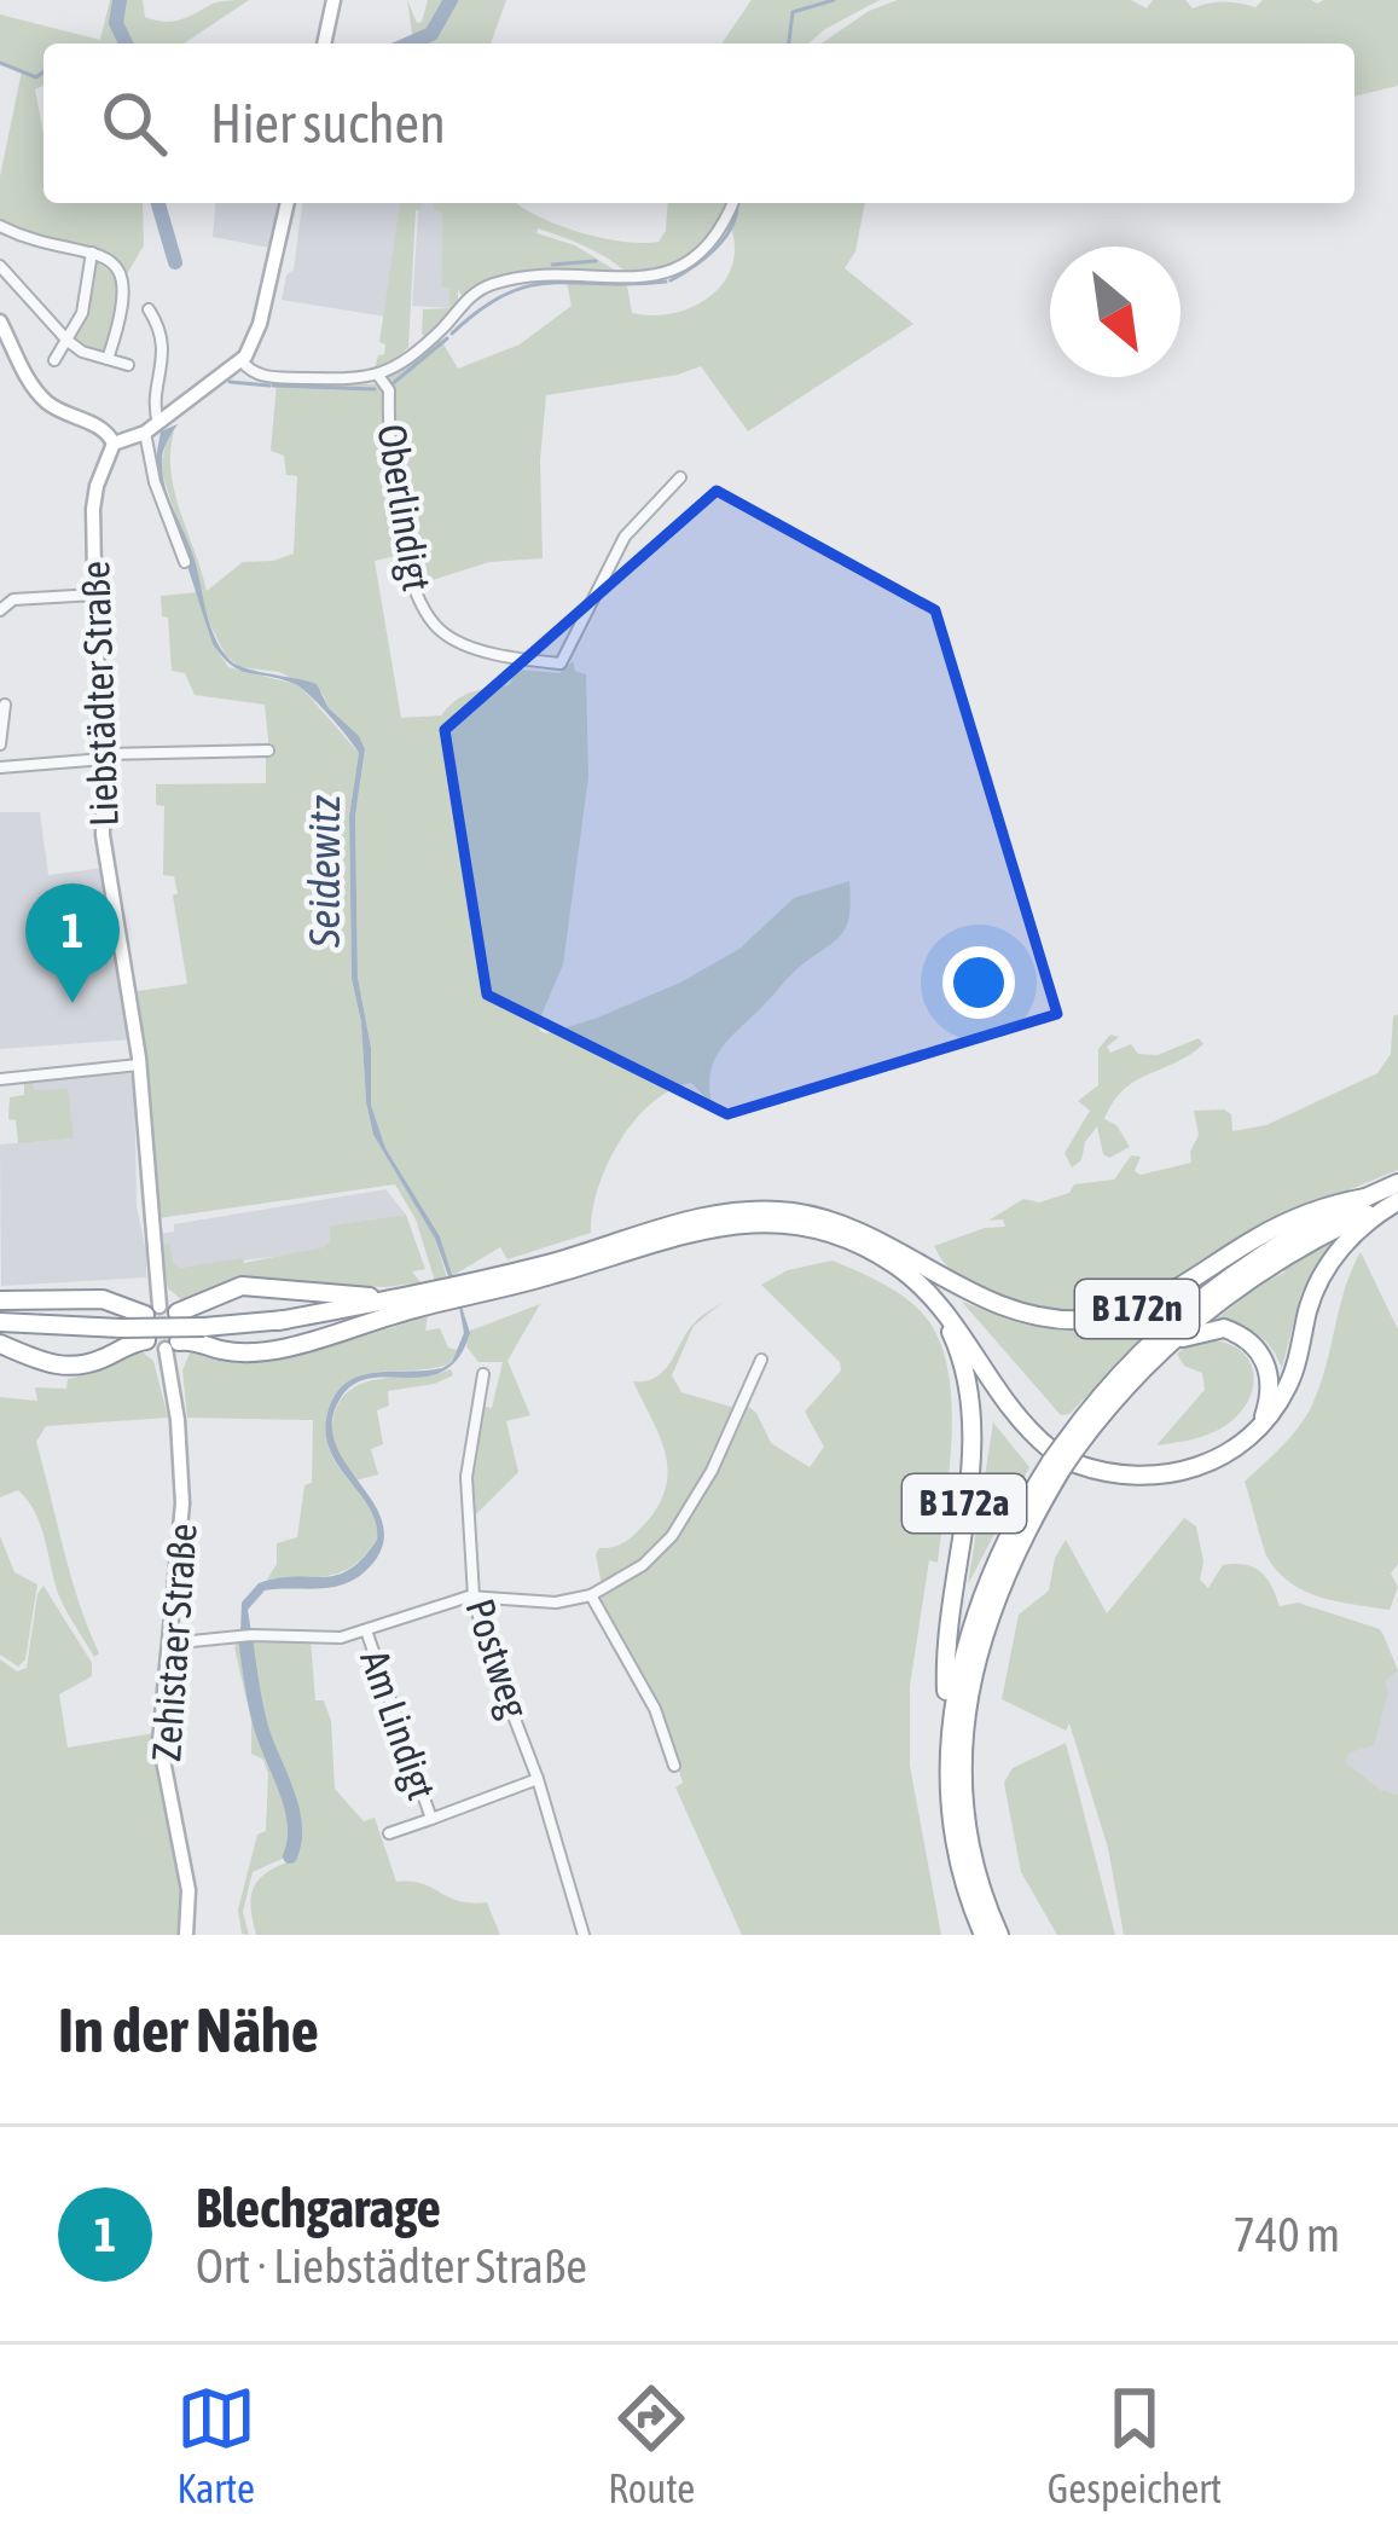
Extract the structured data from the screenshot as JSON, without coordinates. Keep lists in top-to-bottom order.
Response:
{
  "streets": {
    "highway": ["B 172n", "B 172a"],
    "main road": ["Liebstädter Straße", "Zehistaer Straße"],
    "street": ["Oberlindigt", "Postweg", "Am Lindigt"]
  },
  "crossings": [
    ["B 172n", "B 172a"],
    ["B 172n", "Zehistaer Straße"],
    ["Postweg", "Am Lindigt"]
  ],
  "water": ["Seidewitz"],
  "north": "bottom right",
  "page": {
    "search": "Hier suchen",
    "pins": "1",
    "heading": "In der Nähe",
    "list": [
      {
        "mark": "1",
        "name": "Blechgarage",
        "note": "Ort · Liebstädter Straße",
        "value": "740 m"
      }
    ],
    "nav": ["Karte", "Route", "Gespeichert"]
  }
}
